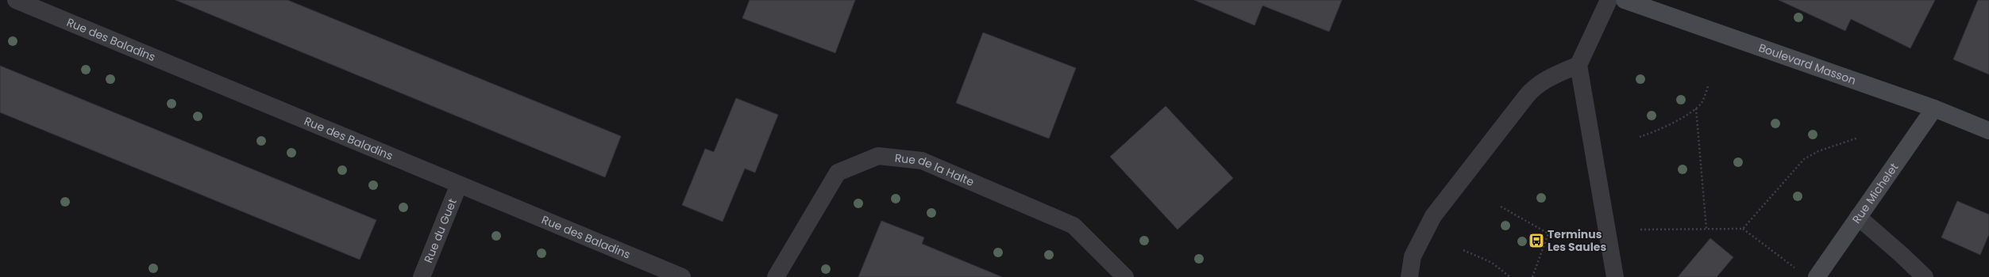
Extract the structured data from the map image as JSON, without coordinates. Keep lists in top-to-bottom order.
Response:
{
  "streets": {
    "main road": ["Boulevard Masson", "Rue Michelet"],
    "street": ["Rue des Baladins", "Rue de la Halte", "Rue du Guet"]
  },
  "crossings": [
    ["Rue des Baladins", "Rue du Guet"],
    ["Boulevard Masson", "Rue Michelet"]
  ],
  "places": {
    "bus stop": ["Terminus Les Saules"]
  }
}
